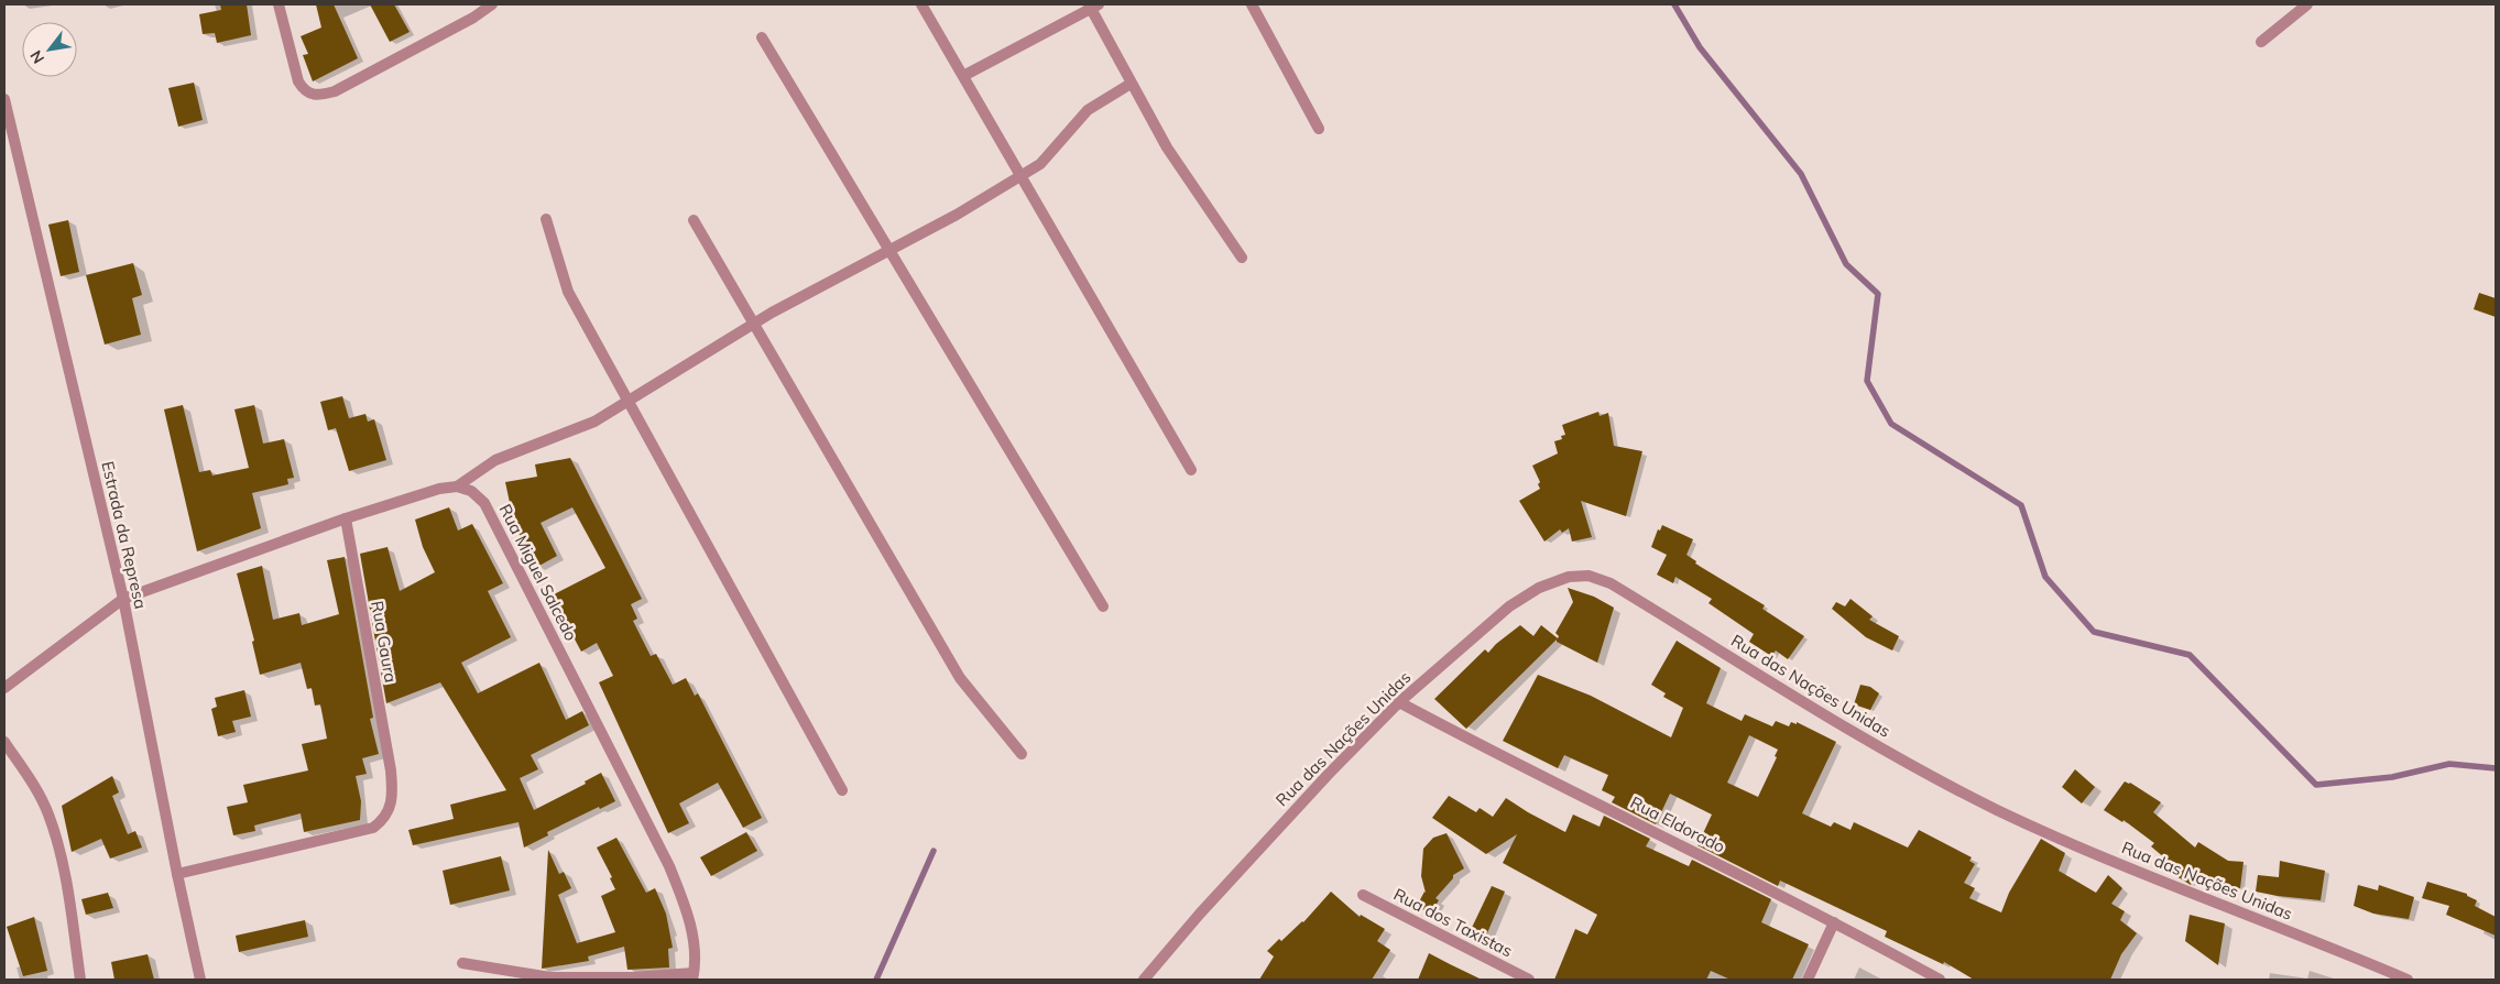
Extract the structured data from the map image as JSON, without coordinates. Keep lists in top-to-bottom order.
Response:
{
  "streets": {
    "street": [
      "Estrada da Represa",
      "Rua Miguel Salcedo",
      "Rua Gaura",
      "Rua das Nações Unidas",
      "Rua Eldorado",
      "Rua dos Taxistas"
    ]
  },
  "crossings": [
    ["Estrada da Represa", "Rua Gaura"],
    ["Rua das Nações Unidas", "Rua Eldorado"]
  ],
  "north": "bottom left"
}
